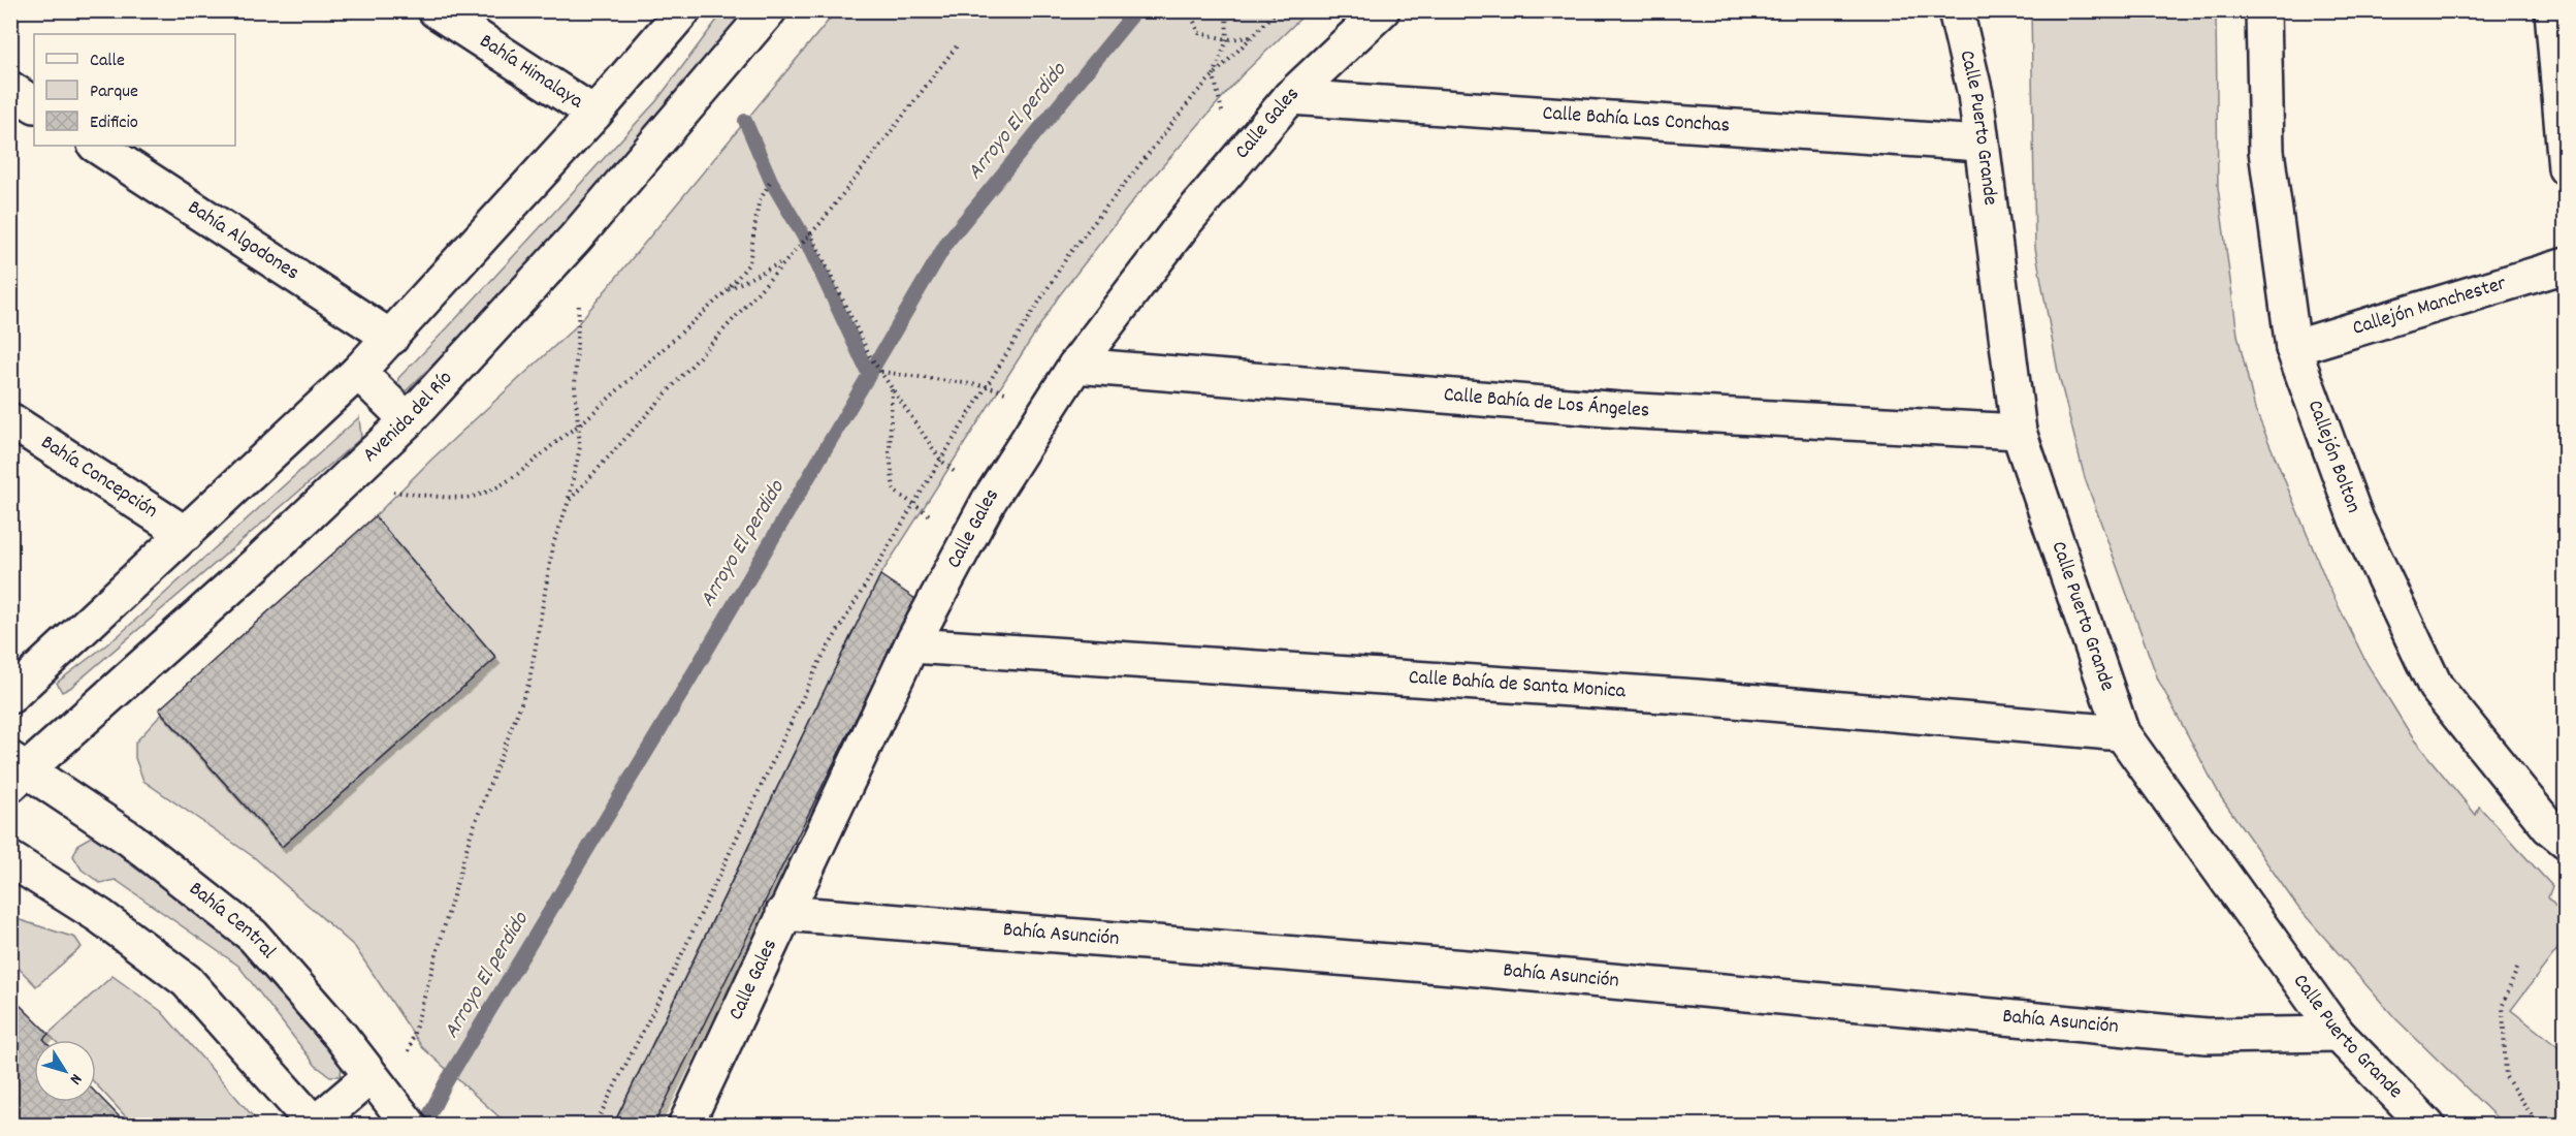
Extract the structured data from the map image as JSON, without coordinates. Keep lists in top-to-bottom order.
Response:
{
  "streets": {
    "street": [
      "Bahía Himalaya",
      "Calle Bahía Las Conchas",
      "Calle Gales",
      "Calle Puerto Grande",
      "Bahía Algodones",
      "Callejón Manchester",
      "Calle Bahía de Los Ángeles",
      "Avenida del Río",
      "Callejón Bolton",
      "Bahía Concepción",
      "Calle Bahía de Santa Monica",
      "Bahía Central",
      "Bahía Asunción"
    ]
  },
  "crossings": [
    ["Calle Bahía Las Conchas", "Calle Gales"],
    ["Calle Bahía Las Conchas", "Calle Puerto Grande"],
    ["Calle Gales", "Calle Bahía de Los Ángeles"],
    ["Calle Gales", "Calle Bahía de Santa Monica"],
    ["Calle Gales", "Bahía Asunción"],
    ["Calle Puerto Grande", "Calle Bahía de Los Ángeles"],
    ["Calle Puerto Grande", "Calle Bahía de Santa Monica"],
    ["Calle Puerto Grande", "Bahía Asunción"],
    ["Callejón Manchester", "Callejón Bolton"],
    ["Avenida del Río", "Bahía Central"]
  ],
  "water": ["Arroyo El perdido"],
  "legend": ["Calle", "Parque", "Edificio"],
  "north": "bottom right"
}
